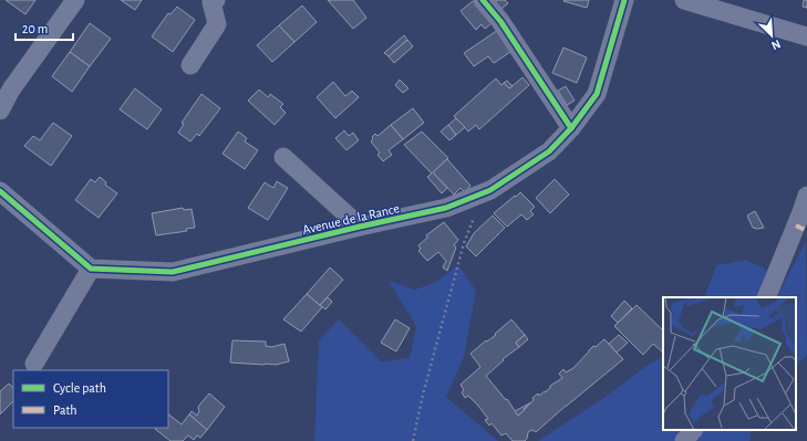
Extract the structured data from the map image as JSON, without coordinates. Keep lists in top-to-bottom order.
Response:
{
  "streets": {
    "street": ["Avenue de la Rance"]
  },
  "legend": ["Cycle path", "Path"],
  "scale_bar": "20 m",
  "north": "bottom right"
}
